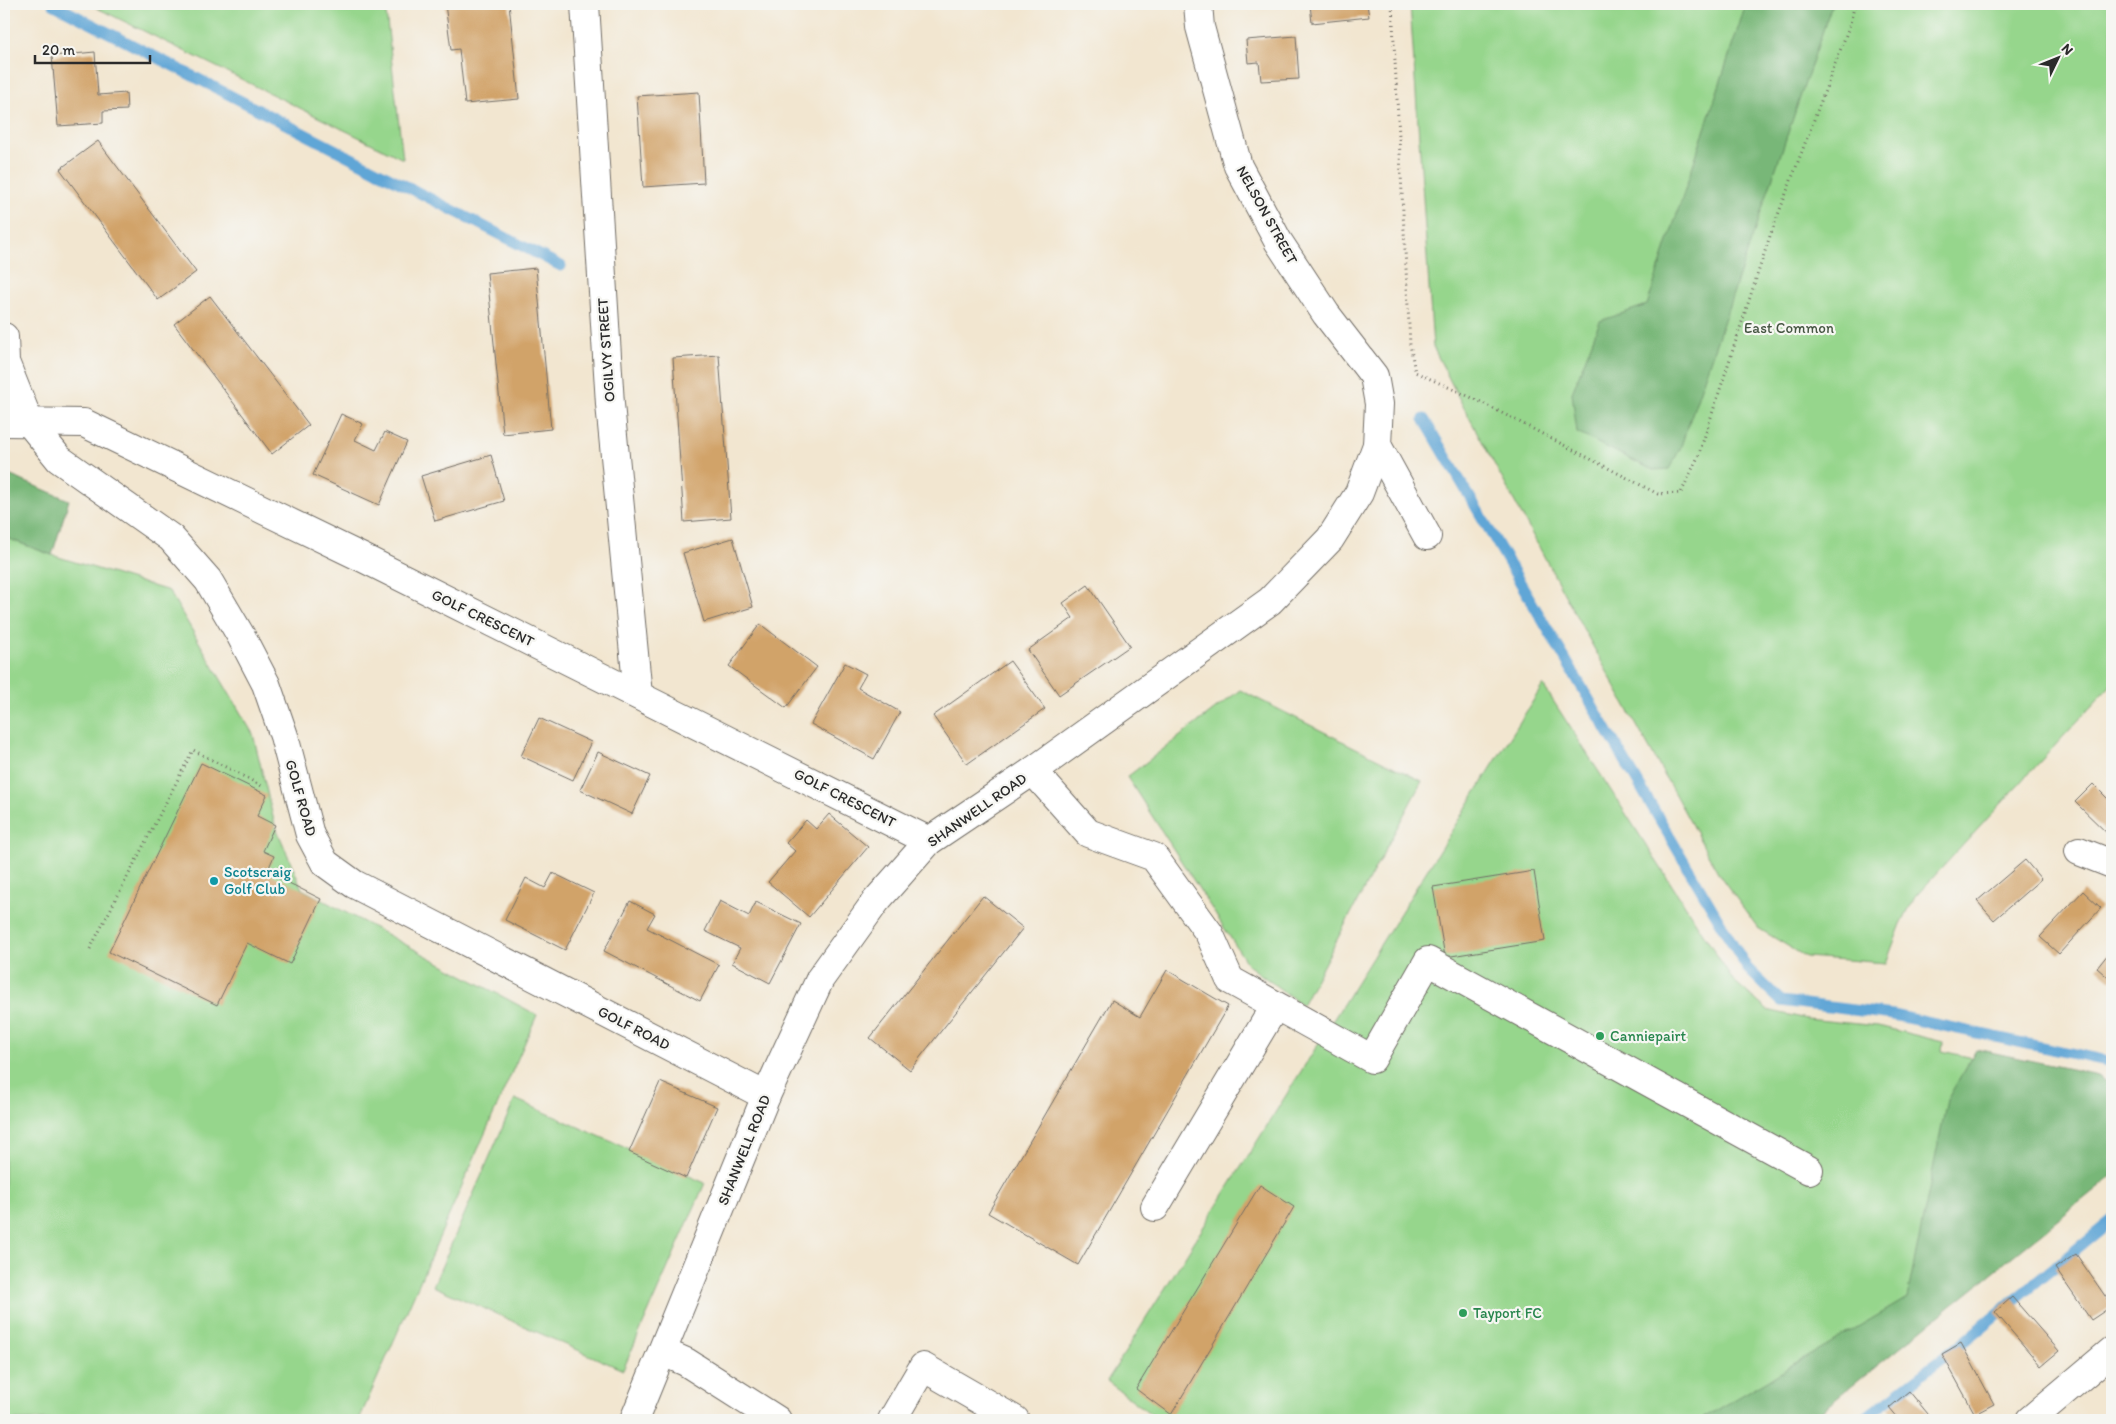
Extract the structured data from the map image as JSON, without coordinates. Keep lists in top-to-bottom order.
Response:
{
  "streets": {
    "street": [
      "NELSON STREET",
      "OGILVY STREET",
      "GOLF CRESCENT",
      "GOLF ROAD",
      "SHANWELL ROAD"
    ]
  },
  "crossings": [
    ["NELSON STREET", "SHANWELL ROAD"],
    ["OGILVY STREET", "GOLF CRESCENT"],
    ["GOLF CRESCENT", "GOLF ROAD"],
    ["GOLF CRESCENT", "SHANWELL ROAD"],
    ["GOLF ROAD", "SHANWELL ROAD"]
  ],
  "parks": ["East Common"],
  "places": ["Scotscraig Golf Club", "Canniepairt", "Tayport FC"],
  "scale_bar": "20 m",
  "north": "top right"
}
